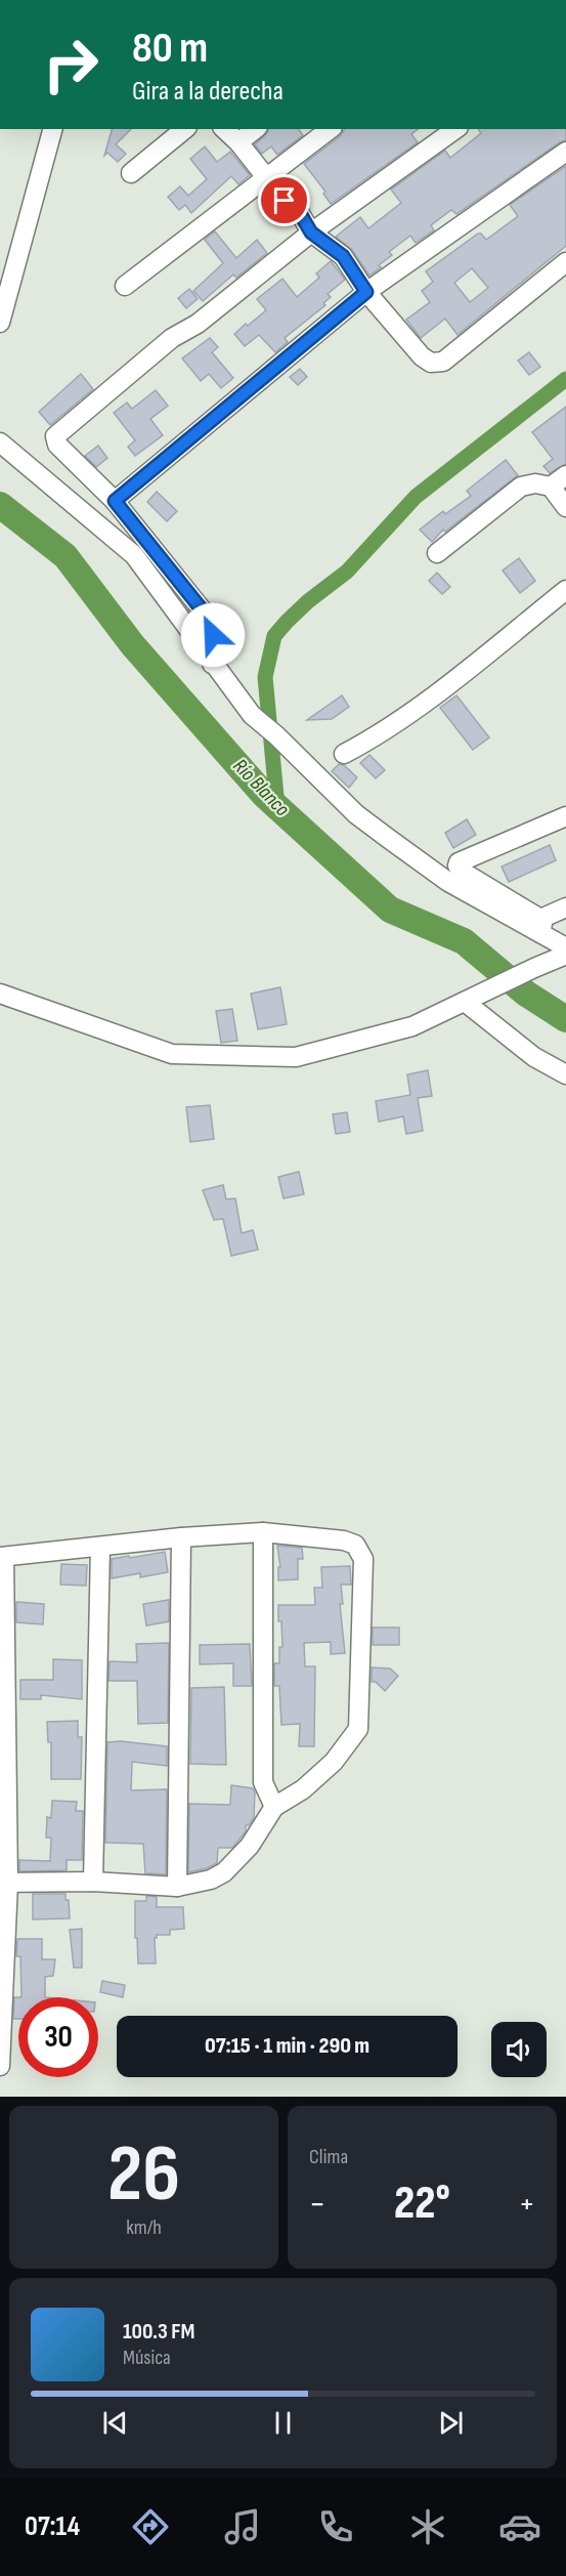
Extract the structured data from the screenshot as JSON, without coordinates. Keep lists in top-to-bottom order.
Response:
{
  "water": ["Río Blanco"],
  "page": {
    "turn": ["80 m", "Gira a la derecha"],
    "limit": "30",
    "trip": "07:15 · 1 min · 290 m",
    "tile": [
      ["26", "km/h"],
      "Clima"
    ],
    "heat": ["−", "22°", "+"],
    "song": ["100.3 FM", "Música"],
    "tabs": "07:14"
  }
}
